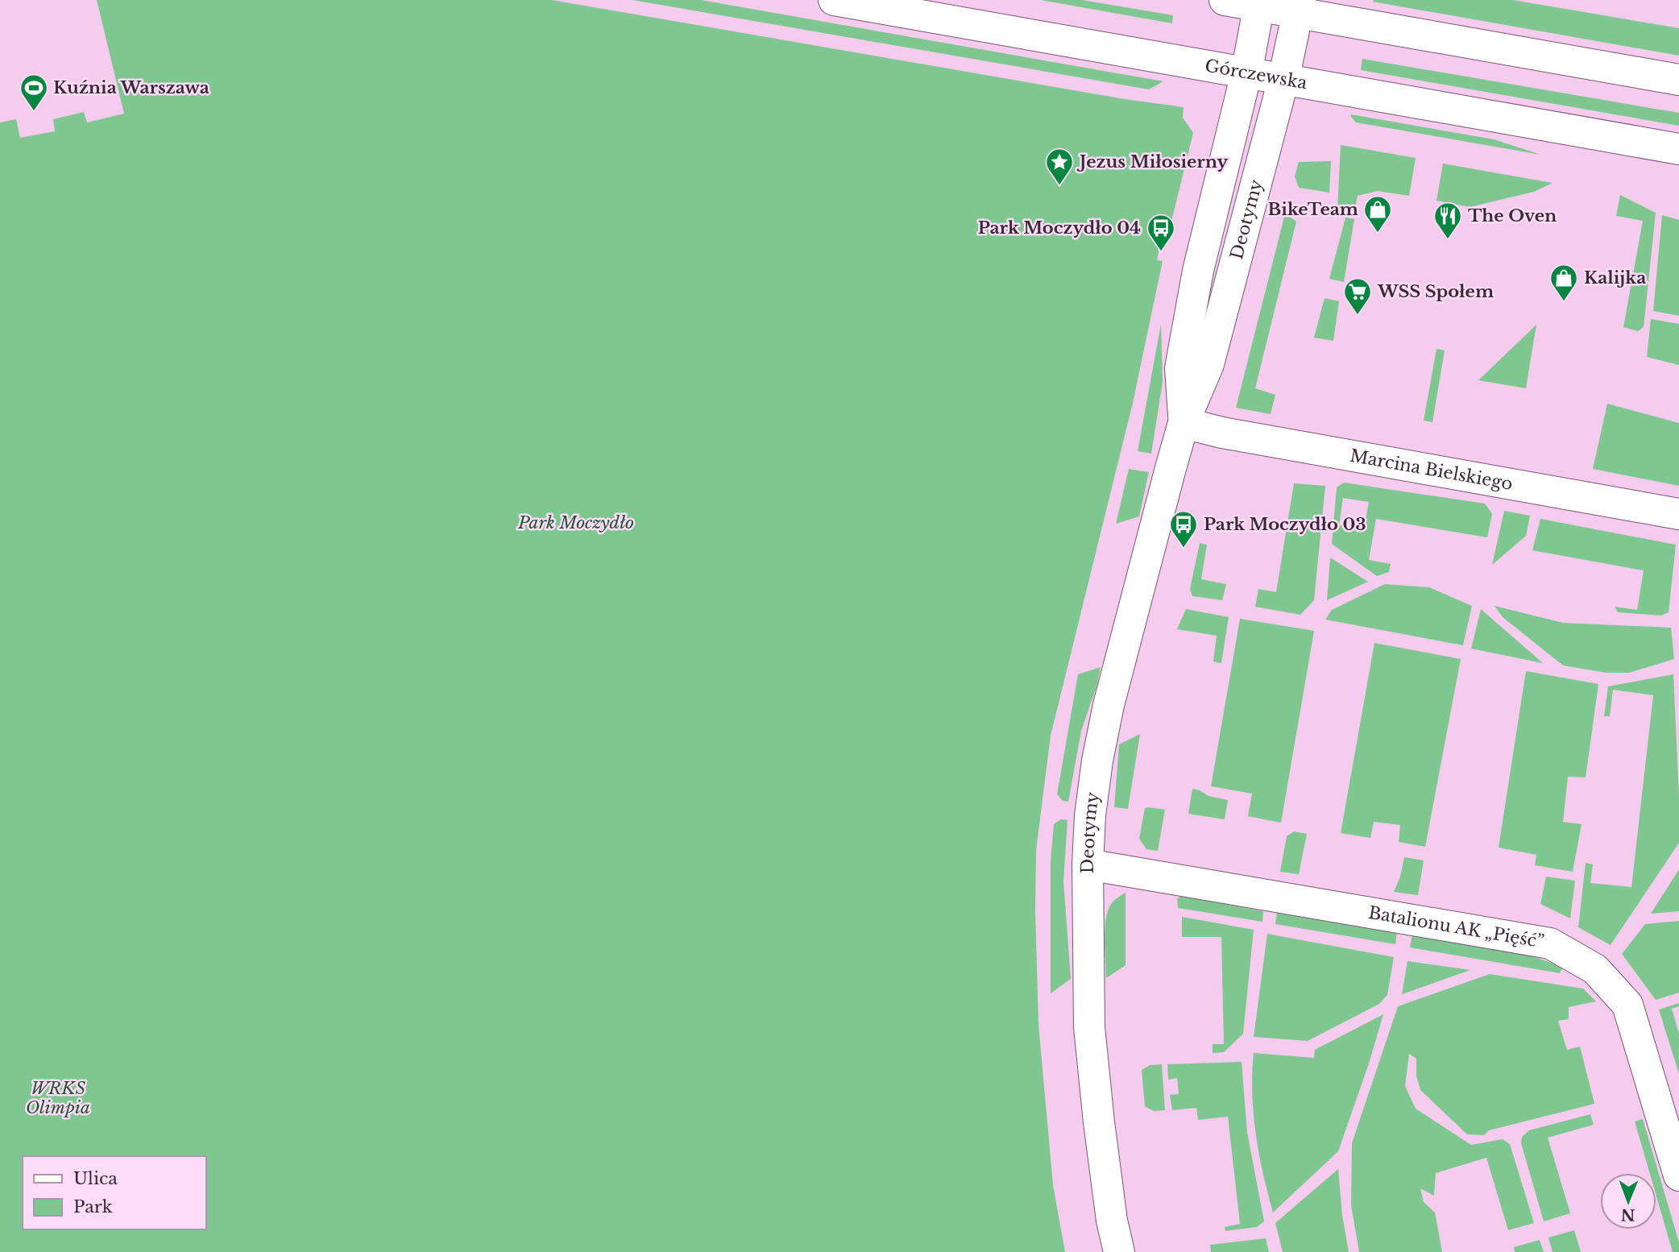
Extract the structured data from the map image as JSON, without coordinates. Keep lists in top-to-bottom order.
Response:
{
  "streets": {
    "street": [
      "Górczewska",
      "Deotymy",
      "Marcina Bielskiego",
      "Batalionu AK „Pięść”"
    ]
  },
  "crossings": [
    ["Górczewska", "Deotymy"],
    ["Deotymy", "Marcina Bielskiego"],
    ["Deotymy", "Batalionu AK „Pięść”"]
  ],
  "parks": ["Park Moczydło", "WRKS Olimpia"],
  "places": {
    "sports": ["Kuźnia Warszawa"],
    "place": ["Jezus Miłosierny"],
    "shop": ["BikeTeam", "Kalijka"],
    "restaurant": ["The Oven"],
    "bus stop": ["Park Moczydło 04", "Park Moczydło 03"],
    "supermarket": ["WSS Społem"]
  },
  "legend": ["Ulica", "Park"],
  "north": "bottom"
}
